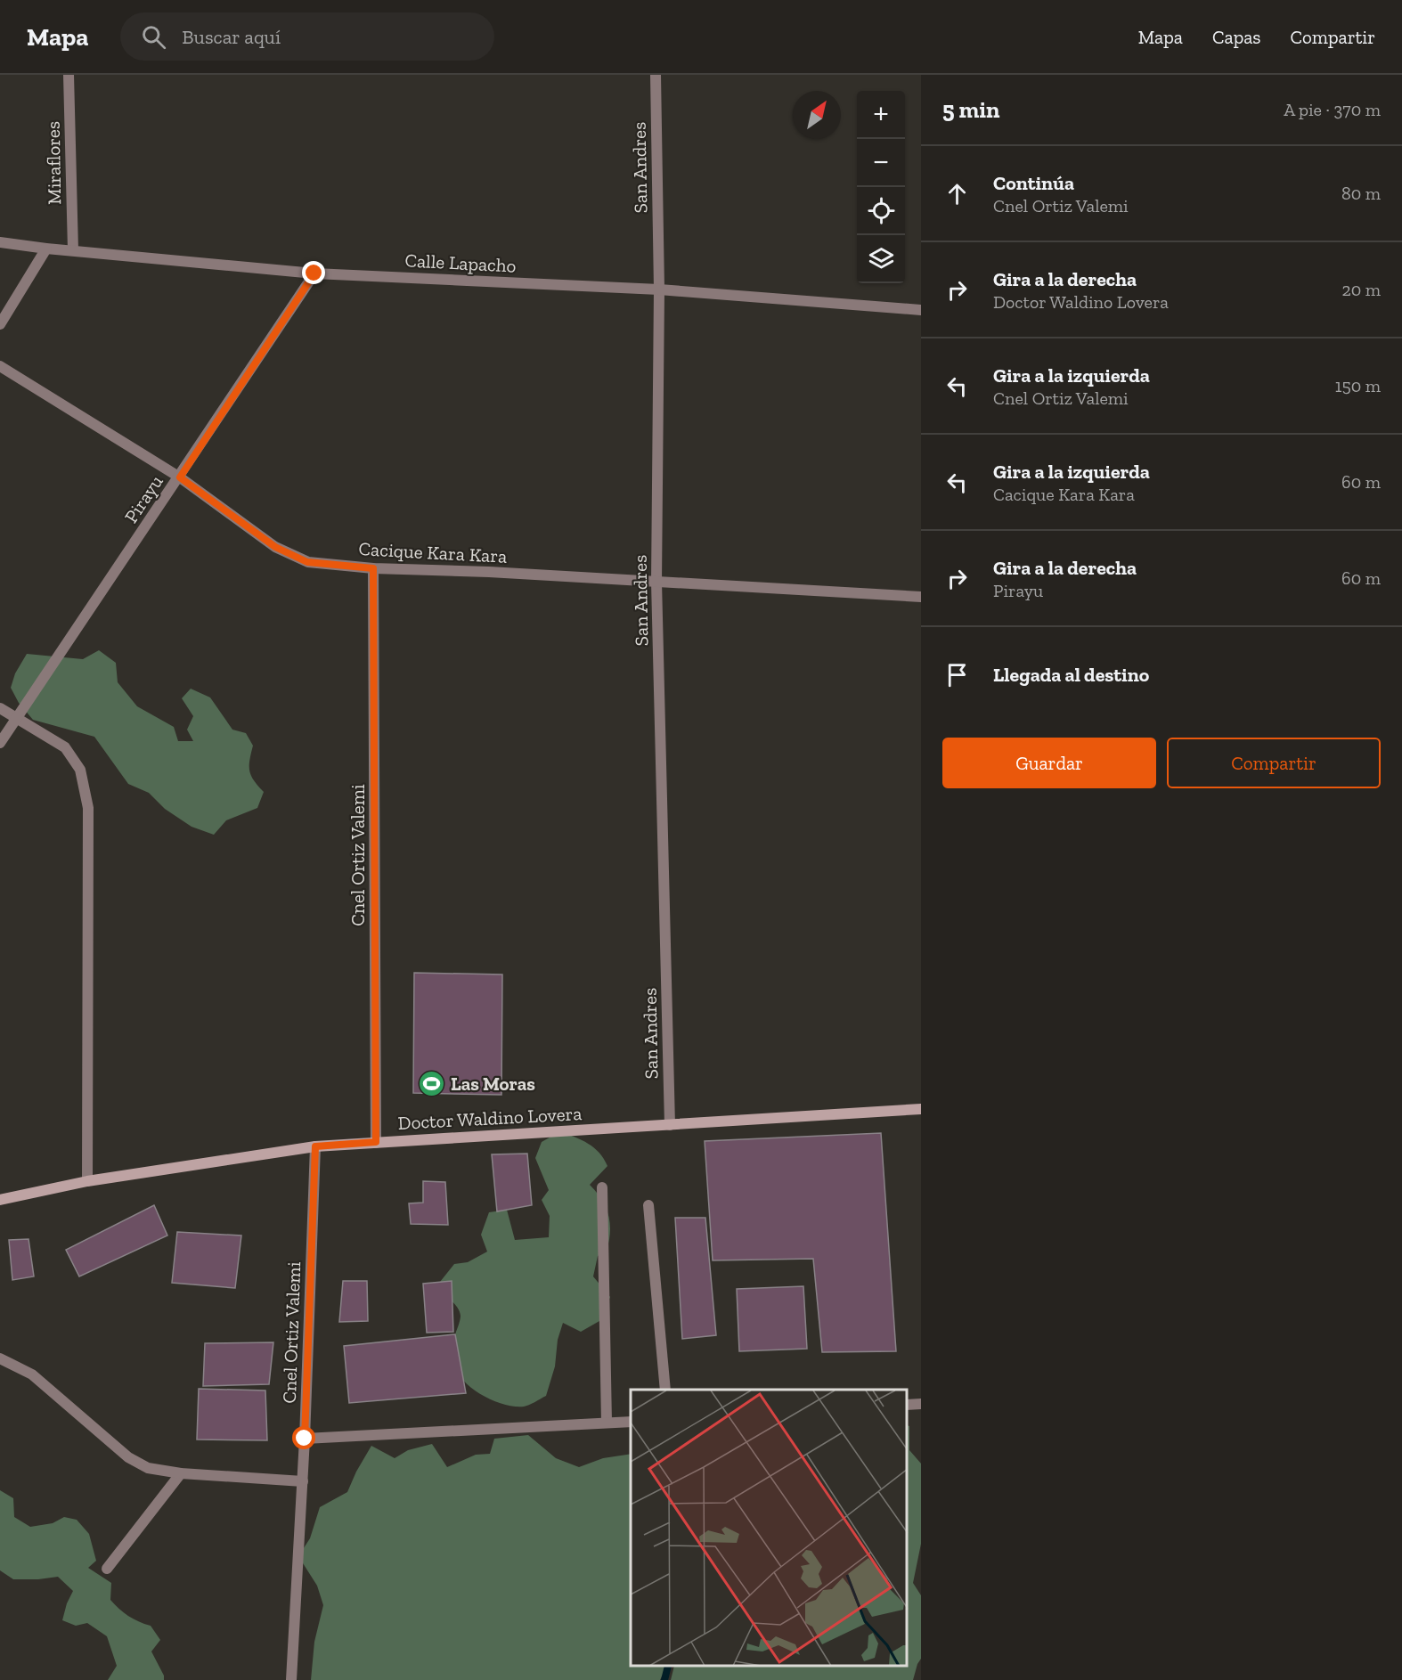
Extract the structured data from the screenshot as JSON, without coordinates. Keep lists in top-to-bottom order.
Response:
{
  "streets": {
    "main road": ["Doctor Waldino Lovera"],
    "street": [
      "Miraflores",
      "San Andres",
      "Calle Lapacho",
      "Pirayu",
      "Cacique Kara Kara",
      "Cnel Ortiz Valemi"
    ]
  },
  "crossings": [
    ["Miraflores", "Calle Lapacho"],
    ["San Andres", "Calle Lapacho"],
    ["San Andres", "Cacique Kara Kara"],
    ["San Andres", "Doctor Waldino Lovera"],
    ["Calle Lapacho", "Pirayu"],
    ["Pirayu", "Cacique Kara Kara"],
    ["Cacique Kara Kara", "Cnel Ortiz Valemi"],
    ["Cnel Ortiz Valemi", "Doctor Waldino Lovera"]
  ],
  "places": {
    "sports": ["Las Moras"]
  },
  "north": "top right",
  "page": {
    "header": "Mapa",
    "search": "Buscar aquí",
    "nav": ["Mapa", "Capas", "Compartir"],
    "heading": ["5 min", "A pie · 370 m"],
    "map_buttons": ["+", "−"],
    "list": [
      ["Continúa", "Cnel Ortiz Valemi", "80 m"],
      ["Gira a la derecha", "Doctor Waldino Lovera", "20 m"],
      ["Gira a la izquierda", "Cnel Ortiz Valemi", "150 m"],
      ["Gira a la izquierda", "Cacique Kara Kara", "60 m"],
      ["Gira a la derecha", "Pirayu", "60 m"],
      "Llegada al destino"
    ],
    "buttons": ["Guardar", "Compartir"]
  }
}
